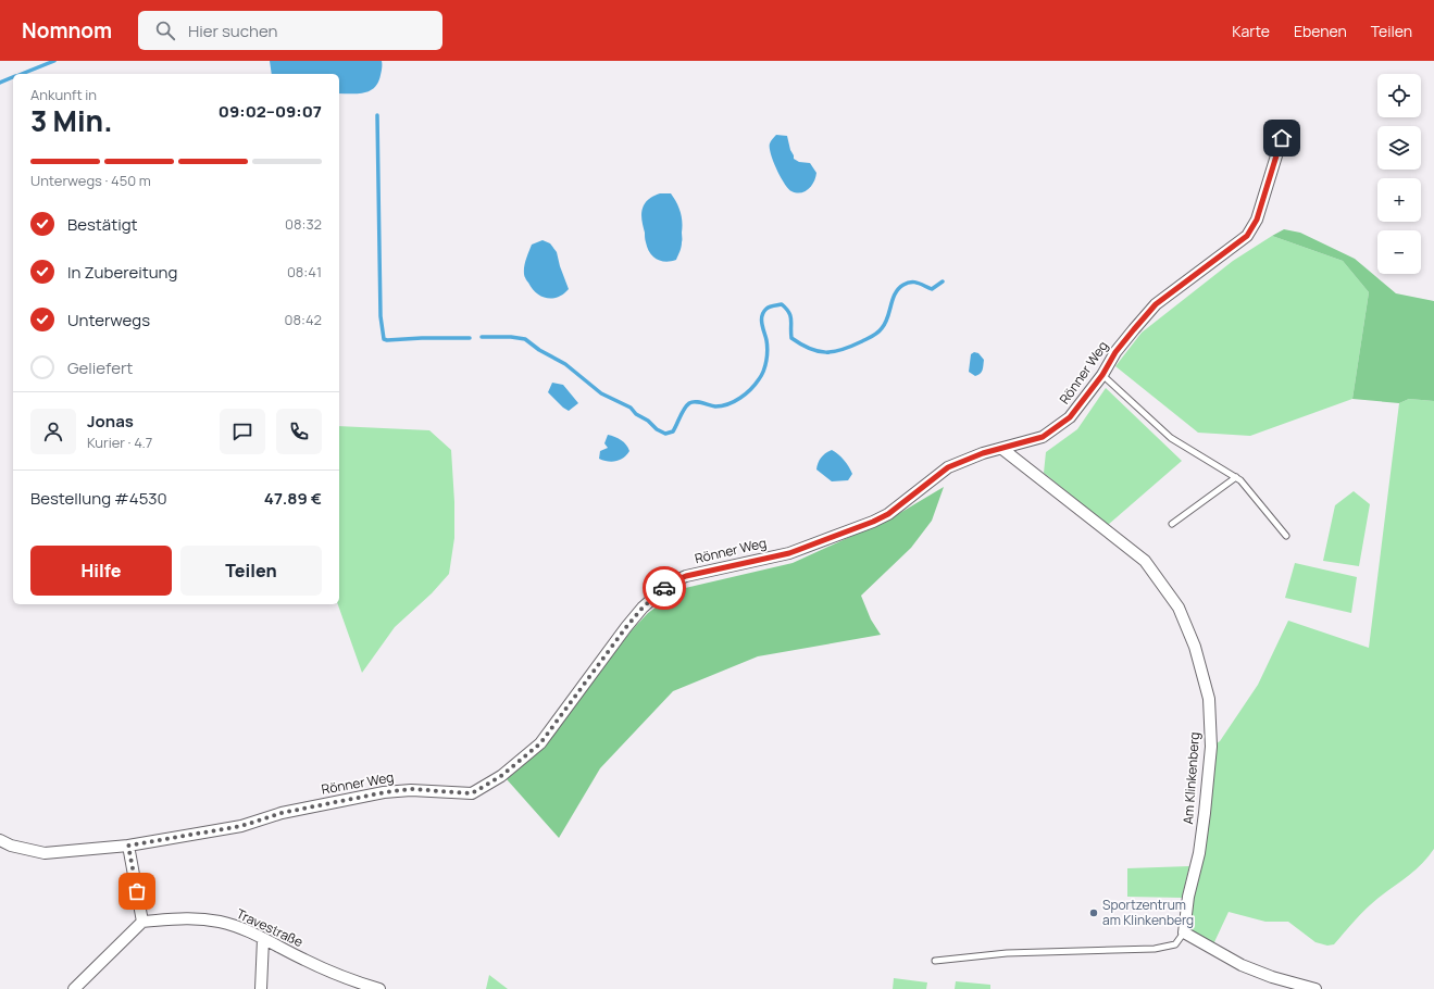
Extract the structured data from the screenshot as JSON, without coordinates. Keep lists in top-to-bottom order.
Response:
{
  "streets": {
    "street": ["Rönner Weg", "Am Klinkenberg", "Travestraße"]
  },
  "crossings": [
    ["Rönner Weg", "Am Klinkenberg"]
  ],
  "places": ["Sportzentrum am Klinkenberg"],
  "page": {
    "header": "Nomnom",
    "search": "Hier suchen",
    "nav": ["Karte", "Ebenen", "Teilen"],
    "map_buttons": ["+", "−"],
    "heading": ["3 Min.", "Ankunft in", "09:02–09:07"],
    "panel": [
      "Jonas",
      "Kurier · 4.7",
      "Bestellung #4530",
      "47.89 €"
    ],
    "bar": "Unterwegs · 450 m",
    "list": [
      ["Bestätigt", "08:32"],
      ["In Zubereitung", "08:41"],
      ["Unterwegs", "08:42"],
      "Geliefert"
    ],
    "buttons": ["Hilfe", "Teilen"]
  }
}
